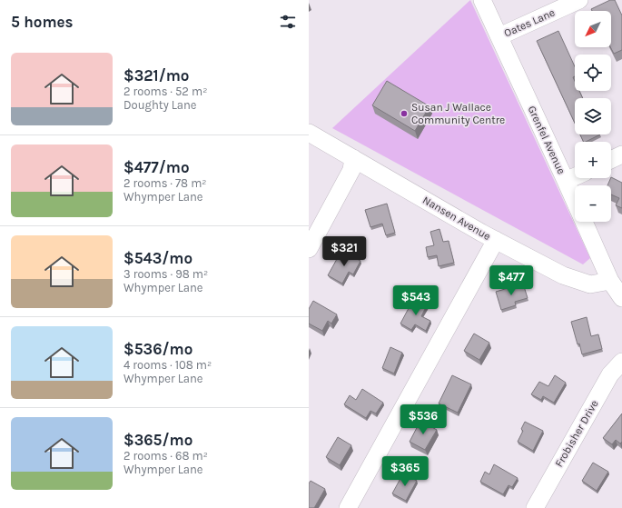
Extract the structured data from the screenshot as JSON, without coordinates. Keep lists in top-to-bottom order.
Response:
{
  "streets": {
    "street": [
      "Oates Lane",
      "Grenfel Avenue",
      "Nansen Avenue",
      "Frobisher Drive"
    ]
  },
  "crossings": [
    ["Oates Lane", "Grenfel Avenue"],
    ["Grenfel Avenue", "Nansen Avenue"]
  ],
  "places": ["Susan J Wallace Community Centre"],
  "north": "bottom left",
  "page": {
    "heading": "5 homes",
    "map_buttons": ["+", "−"],
    "list": [
      {
        "name": "$321/mo",
        "note": "2 rooms · 52 m² · Doughty Lane"
      },
      {
        "name": "$477/mo",
        "note": "2 rooms · 78 m² · Whymper Lane"
      },
      {
        "name": "$543/mo",
        "note": "3 rooms · 98 m² · Whymper Lane"
      },
      {
        "name": "$536/mo",
        "note": "4 rooms · 108 m² · Whymper Lane"
      },
      {
        "name": "$365/mo",
        "note": "2 rooms · 68 m² · Whymper Lane"
      }
    ],
    "price": [
      "$321",
      "$477",
      "$543",
      "$536",
      "$365"
    ]
  }
}
